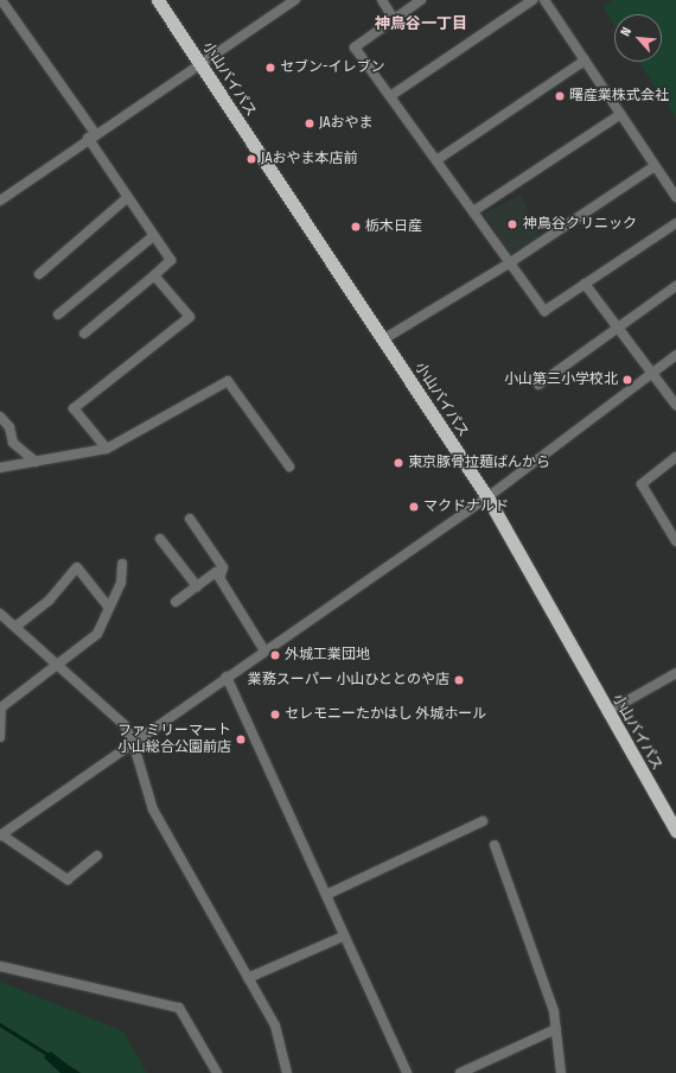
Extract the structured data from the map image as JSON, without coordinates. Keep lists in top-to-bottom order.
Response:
{
  "streets": {
    "highway": ["小山バイパス"]
  },
  "districts": ["神鳥谷一丁目"],
  "places": [
    "セブン-イレブン",
    "曙産業株式会社",
    "JAおやま",
    "JAおやま本店前",
    "神鳥谷クリニック",
    "栃木日産",
    "小山第三小学校北",
    "東京豚骨拉麺ばんから",
    "マクドナルド",
    "外城工業団地",
    "業務スーパー 小山ひととのや店",
    "セレモニーたかはし 外城ホール",
    "ファミリーマート 小山総合公園前店"
  ],
  "north": "top left"
}
